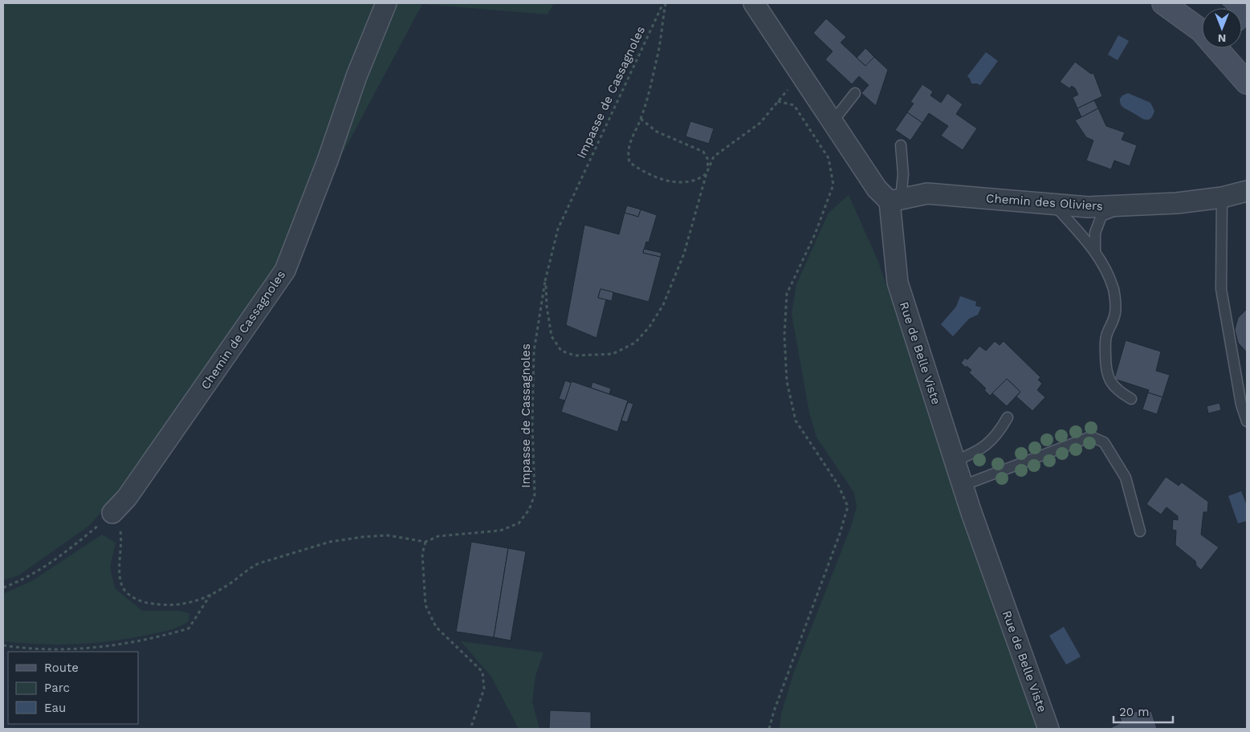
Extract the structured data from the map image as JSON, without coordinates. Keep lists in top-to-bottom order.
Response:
{
  "streets": {
    "street": ["Chemin des Oliviers", "Chemin de Cassagnoles", "Rue de Belle Viste"],
    "path": ["Impasse de Cassagnoles"]
  },
  "crossings": [
    ["Chemin des Oliviers", "Rue de Belle Viste"]
  ],
  "legend": ["Route", "Parc", "Eau"],
  "scale_bar": "20 m",
  "north": "bottom"
}
